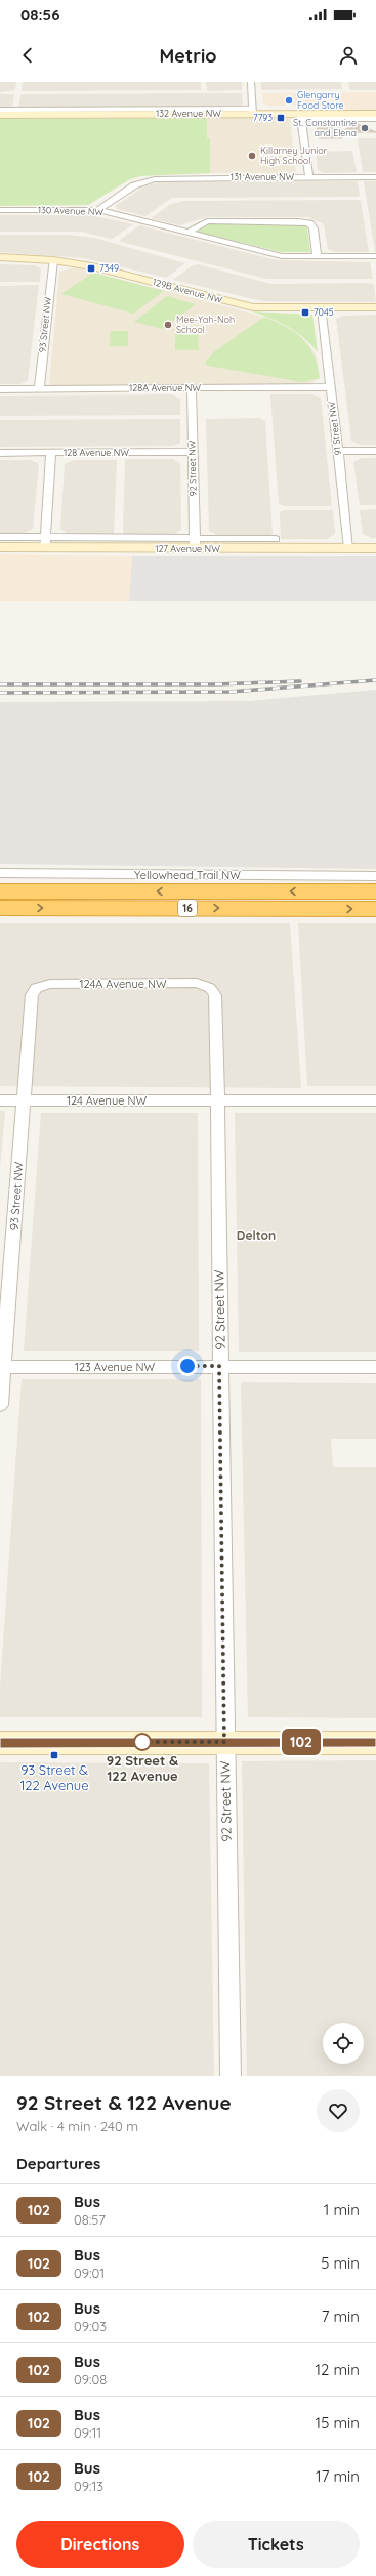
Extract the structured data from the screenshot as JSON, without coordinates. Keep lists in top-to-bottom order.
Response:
{
  "streets": {
    "highway": ["Yellowhead Trail NW", "16"],
    "street": [
      "132 Avenue NW",
      "131 Avenue NW",
      "130 Avenue NW",
      "129B Avenue NW",
      "93 Street NW",
      "128A Avenue NW",
      "91 Street NW",
      "128 Avenue NW",
      "92 Street NW",
      "127 Avenue NW",
      "124A Avenue NW",
      "124 Avenue NW",
      "123 Avenue NW"
    ]
  },
  "crossings": [
    ["131 Avenue NW", "130 Avenue NW"],
    ["129B Avenue NW", "93 Street NW"],
    ["129B Avenue NW", "91 Street NW"],
    ["93 Street NW", "128A Avenue NW"],
    ["93 Street NW", "124A Avenue NW"],
    ["93 Street NW", "124 Avenue NW"],
    ["93 Street NW", "123 Avenue NW"],
    ["128A Avenue NW", "91 Street NW"],
    ["128A Avenue NW", "92 Street NW"],
    ["91 Street NW", "127 Avenue NW"],
    ["128 Avenue NW", "92 Street NW"],
    ["92 Street NW", "127 Avenue NW"],
    ["92 Street NW", "124A Avenue NW"],
    ["92 Street NW", "124 Avenue NW"],
    ["92 Street NW", "123 Avenue NW"]
  ],
  "districts": ["Delton"],
  "places": {
    "other": [
      "Glengarry Food Store",
      "St. Constantine and Elena",
      "Killarney Junior High School",
      "Mee-Yah-Noh School",
      "92 Street & 122 Avenue"
    ],
    "transit": [
      "7793",
      "7349",
      "7045",
      "93 Street & 122 Avenue"
    ]
  },
  "lines": ["bus line 102"],
  "page": {
    "status": "08:56",
    "header": "Metrio",
    "on_map": "102",
    "heading": [
      ["92 Street & 122 Avenue", "Walk · 4 min · 240 m"],
      "Departures"
    ],
    "list": [
      {
        "mark": "102",
        "name": "Bus",
        "note": "08:57",
        "value": "1 min"
      },
      {
        "mark": "102",
        "name": "Bus",
        "note": "09:01",
        "value": "5 min"
      },
      {
        "mark": "102",
        "name": "Bus",
        "note": "09:03",
        "value": "7 min"
      },
      {
        "mark": "102",
        "name": "Bus",
        "note": "09:08",
        "value": "12 min"
      },
      {
        "mark": "102",
        "name": "Bus",
        "note": "09:11",
        "value": "15 min"
      },
      {
        "mark": "102",
        "name": "Bus",
        "note": "09:13",
        "value": "17 min"
      }
    ],
    "buttons": ["Directions", "Tickets"]
  }
}
